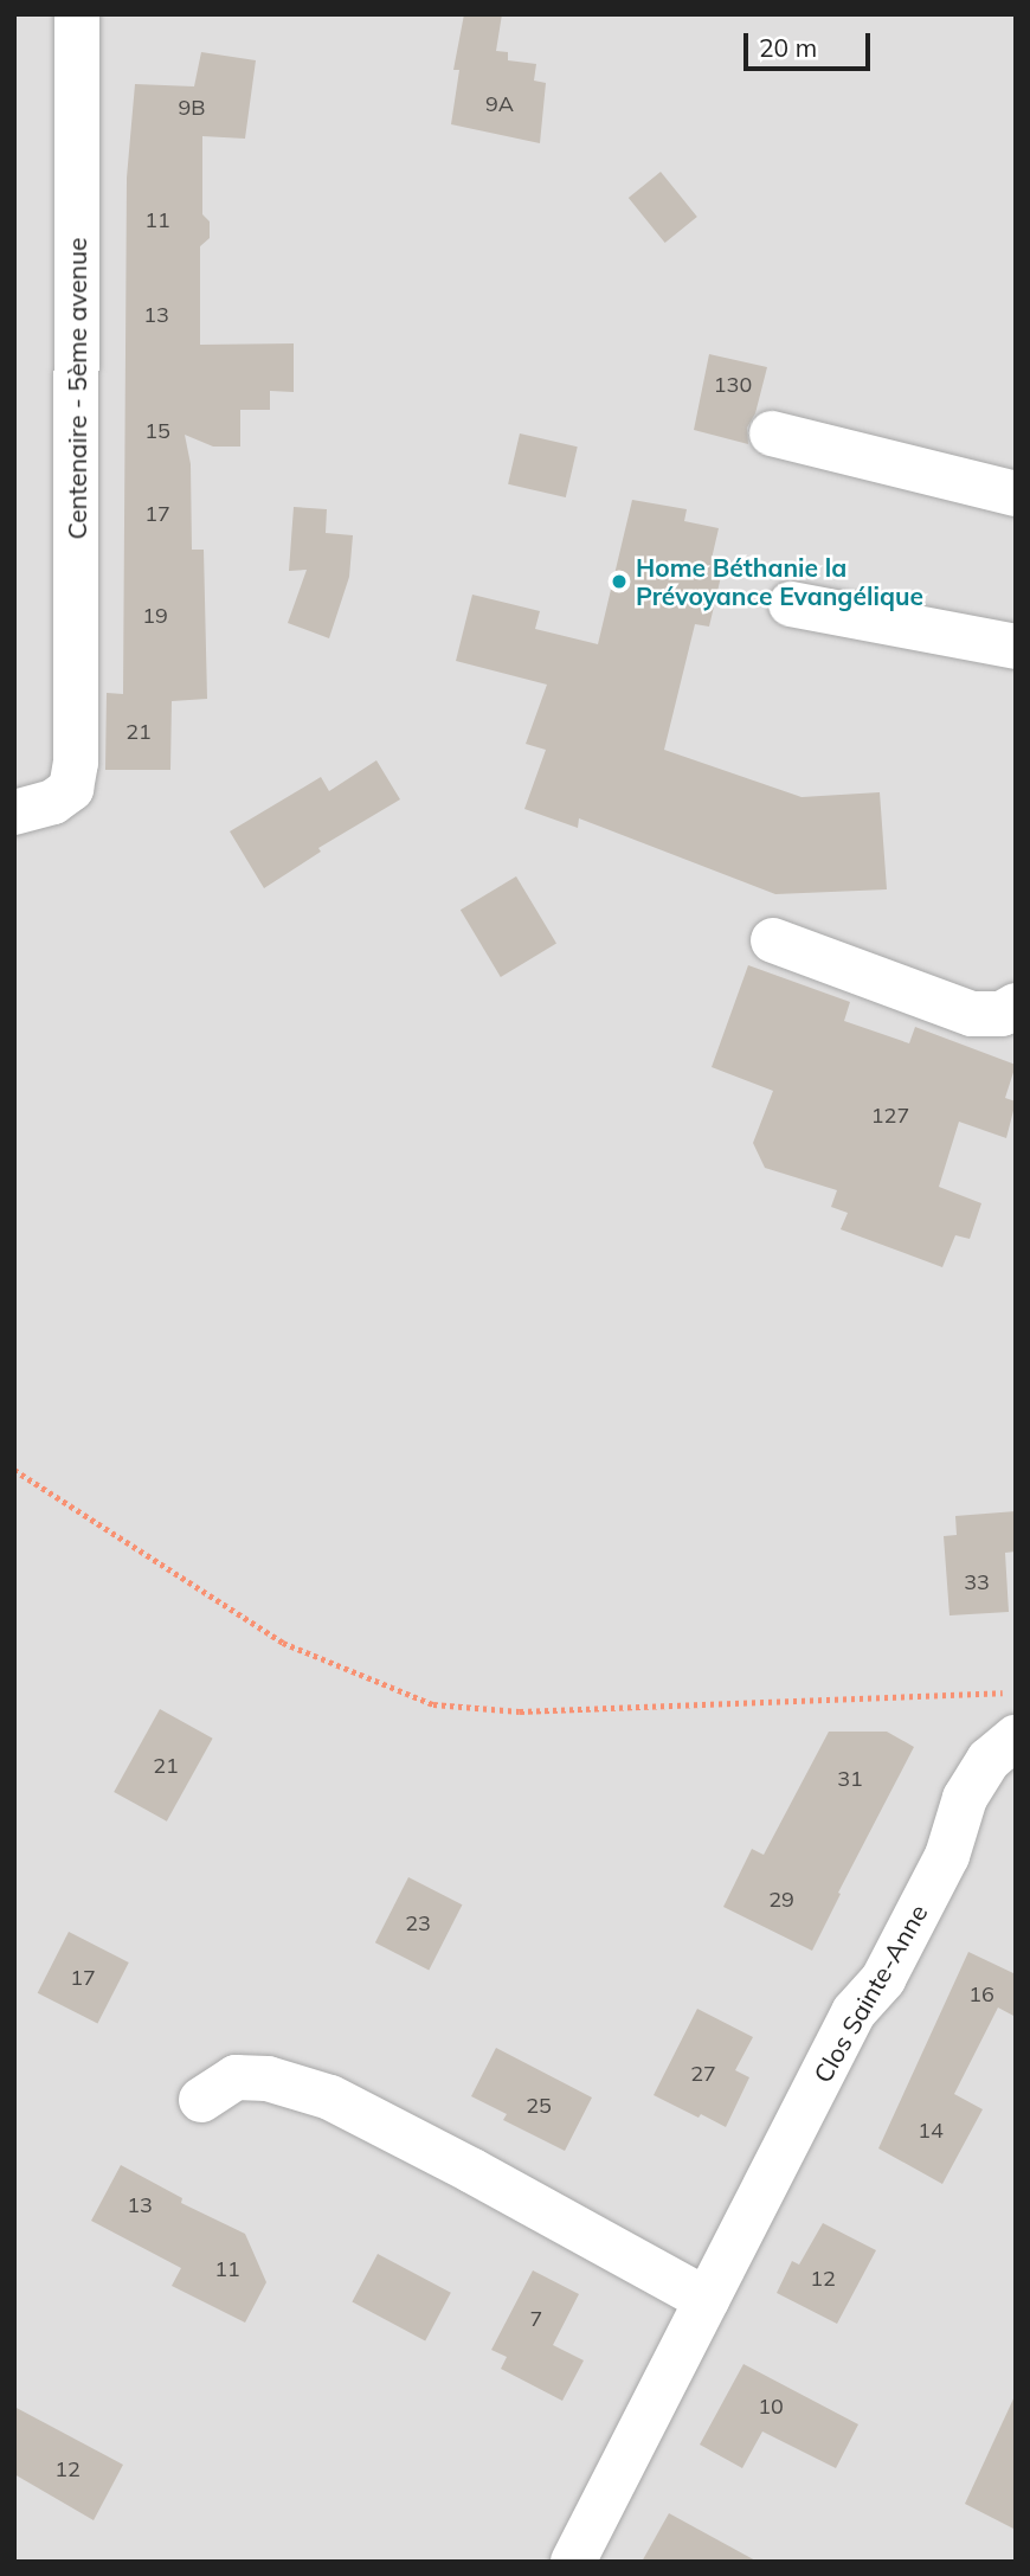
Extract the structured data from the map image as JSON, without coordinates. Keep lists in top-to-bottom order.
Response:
{
  "streets": {
    "street": ["Centenaire - 5ème avenue", "Clos Sainte-Anne"]
  },
  "places": ["Home Béthanie la Prévoyance Evangélique"],
  "house_numbers": [
    "9A",
    "9B",
    "11",
    "13",
    "130",
    "15",
    "17",
    "19",
    "21",
    "127",
    "33",
    "21",
    "31",
    "29",
    "23",
    "17",
    "16",
    "27",
    "25",
    "14",
    "13",
    "11",
    "12",
    "7",
    "10",
    "12"
  ],
  "scale_bar": "20 m"
}
